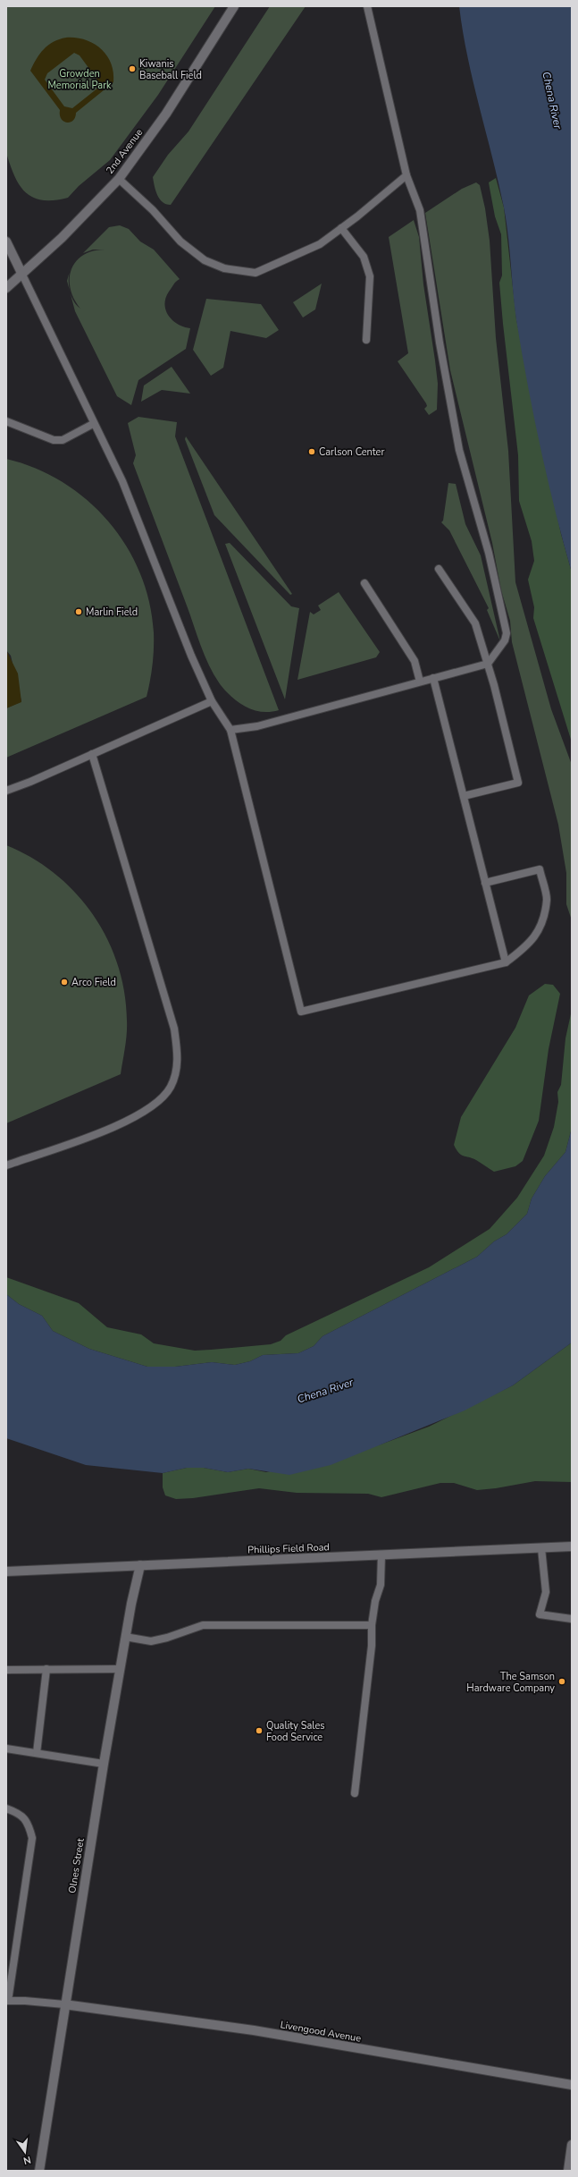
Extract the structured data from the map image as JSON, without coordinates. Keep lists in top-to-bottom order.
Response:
{
  "streets": {
    "street": [
      "2nd Avenue",
      "Phillips Field Road",
      "Olnes Street",
      "Livengood Avenue"
    ]
  },
  "crossings": [
    ["Phillips Field Road", "Olnes Street"],
    ["Olnes Street", "Livengood Avenue"]
  ],
  "water": ["Chena River"],
  "parks": ["Growden Memorial Park"],
  "places": [
    "Kiwanis Baseball Field",
    "Carlson Center",
    "Marlin Field",
    "Arco Field",
    "The Samson Hardware Company",
    "Quality Sales Food Service"
  ],
  "north": "bottom"
}
